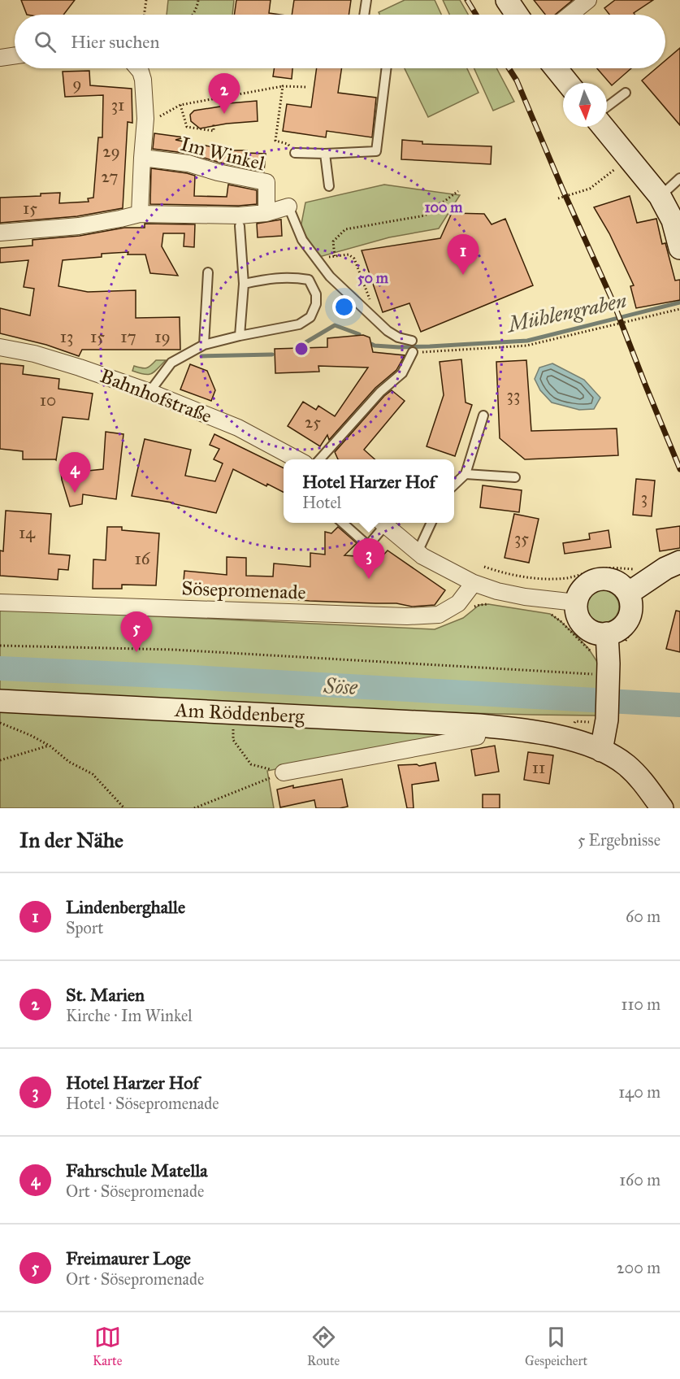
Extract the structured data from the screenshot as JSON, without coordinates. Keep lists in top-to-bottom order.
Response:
{
  "streets": {
    "main road": ["Am Röddenberg"],
    "street": ["Im Winkel", "Bahnhofstraße", "Sösepromenade"]
  },
  "water": ["Mühlengraben", "Söse"],
  "house_numbers": [
    "9",
    "31",
    "29",
    "27",
    "15",
    "13",
    "15",
    "17",
    "19",
    "33",
    "10",
    "25",
    "3",
    "14",
    "35",
    "16",
    "11"
  ],
  "north": "bottom",
  "page": {
    "search": "Hier suchen",
    "pins": [
      "2",
      "1",
      "4",
      "3",
      "5"
    ],
    "popup": ["Hotel Harzer Hof", "Hotel"],
    "heading": ["In der Nähe", "5 Ergebnisse"],
    "list": [
      {
        "mark": "1",
        "name": "Lindenberghalle",
        "note": "Sport",
        "value": "60 m"
      },
      {
        "mark": "2",
        "name": "St. Marien",
        "note": "Kirche · Im Winkel",
        "value": "110 m"
      },
      {
        "mark": "3",
        "name": "Hotel Harzer Hof",
        "note": "Hotel · Sösepromenade",
        "value": "140 m"
      },
      {
        "mark": "4",
        "name": "Fahrschule Matella",
        "note": "Ort · Sösepromenade",
        "value": "160 m"
      },
      {
        "mark": "5",
        "name": "Freimaurer Loge",
        "note": "Ort · Sösepromenade",
        "value": "200 m"
      }
    ],
    "nav": ["Karte", "Route", "Gespeichert"]
  },
  "rings": ["100 m", "50 m"]
}
